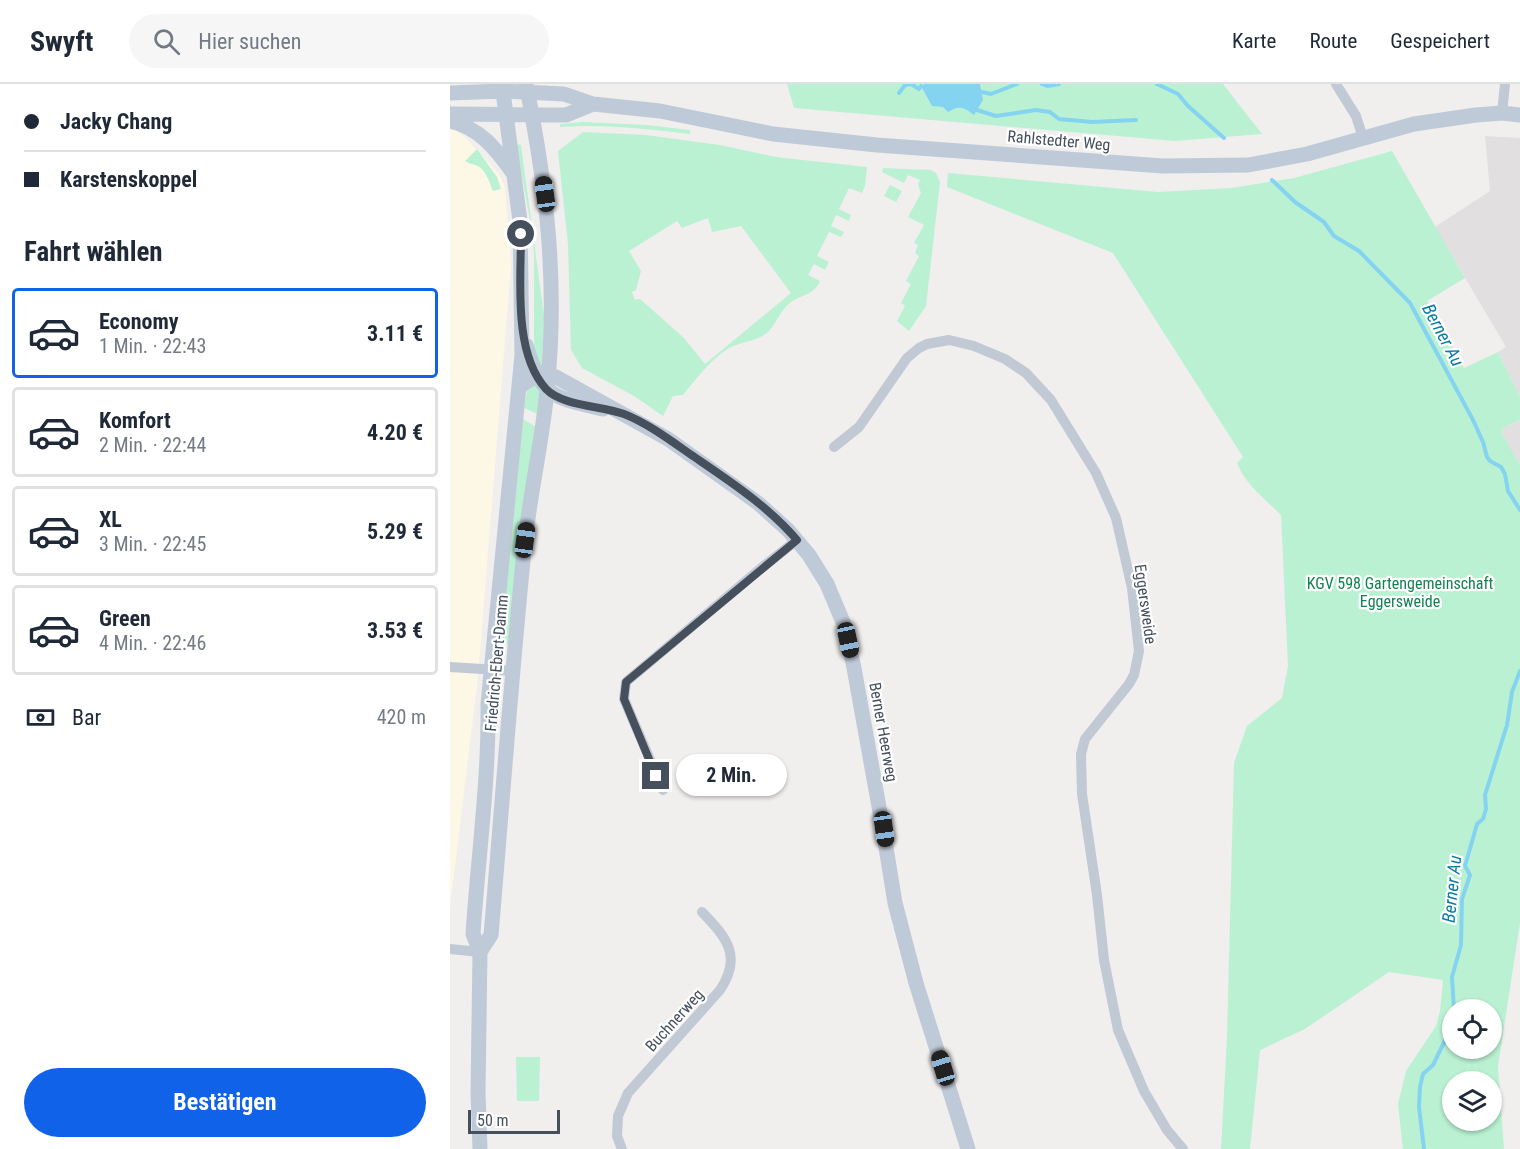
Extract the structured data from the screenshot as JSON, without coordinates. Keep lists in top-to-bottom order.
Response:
{
  "streets": {
    "main road": ["Rahlstedter Weg", "Friedrich-Ebert-Damm", "Berner Heerweg"],
    "street": ["Eggersweide", "Buchnerweg"]
  },
  "crossings": [
    ["Friedrich-Ebert-Damm", "Berner Heerweg"]
  ],
  "water": ["Berner Au"],
  "parks": ["KGV 598 Gartengemeinschaft Eggersweide"],
  "scale_bar": "50 m",
  "page": {
    "header": "Swyft",
    "search": "Hier suchen",
    "nav": ["Karte", "Route", "Gespeichert"],
    "banner": ["Jacky Chang", "Karstenskoppel"],
    "heading": "Fahrt wählen",
    "list": [
      {
        "name": "Economy",
        "note": "1 Min. · 22:43",
        "value": "3.11 €"
      },
      {
        "name": "Komfort",
        "note": "2 Min. · 22:44",
        "value": "4.20 €"
      },
      {
        "name": "XL",
        "note": "3 Min. · 22:45",
        "value": "5.29 €"
      },
      {
        "name": "Green",
        "note": "4 Min. · 22:46",
        "value": "3.53 €"
      }
    ],
    "pay": ["Bar", "420 m"],
    "bubble": "2 Min.",
    "buttons": "Bestätigen",
    "scale": "50 m"
  }
}
